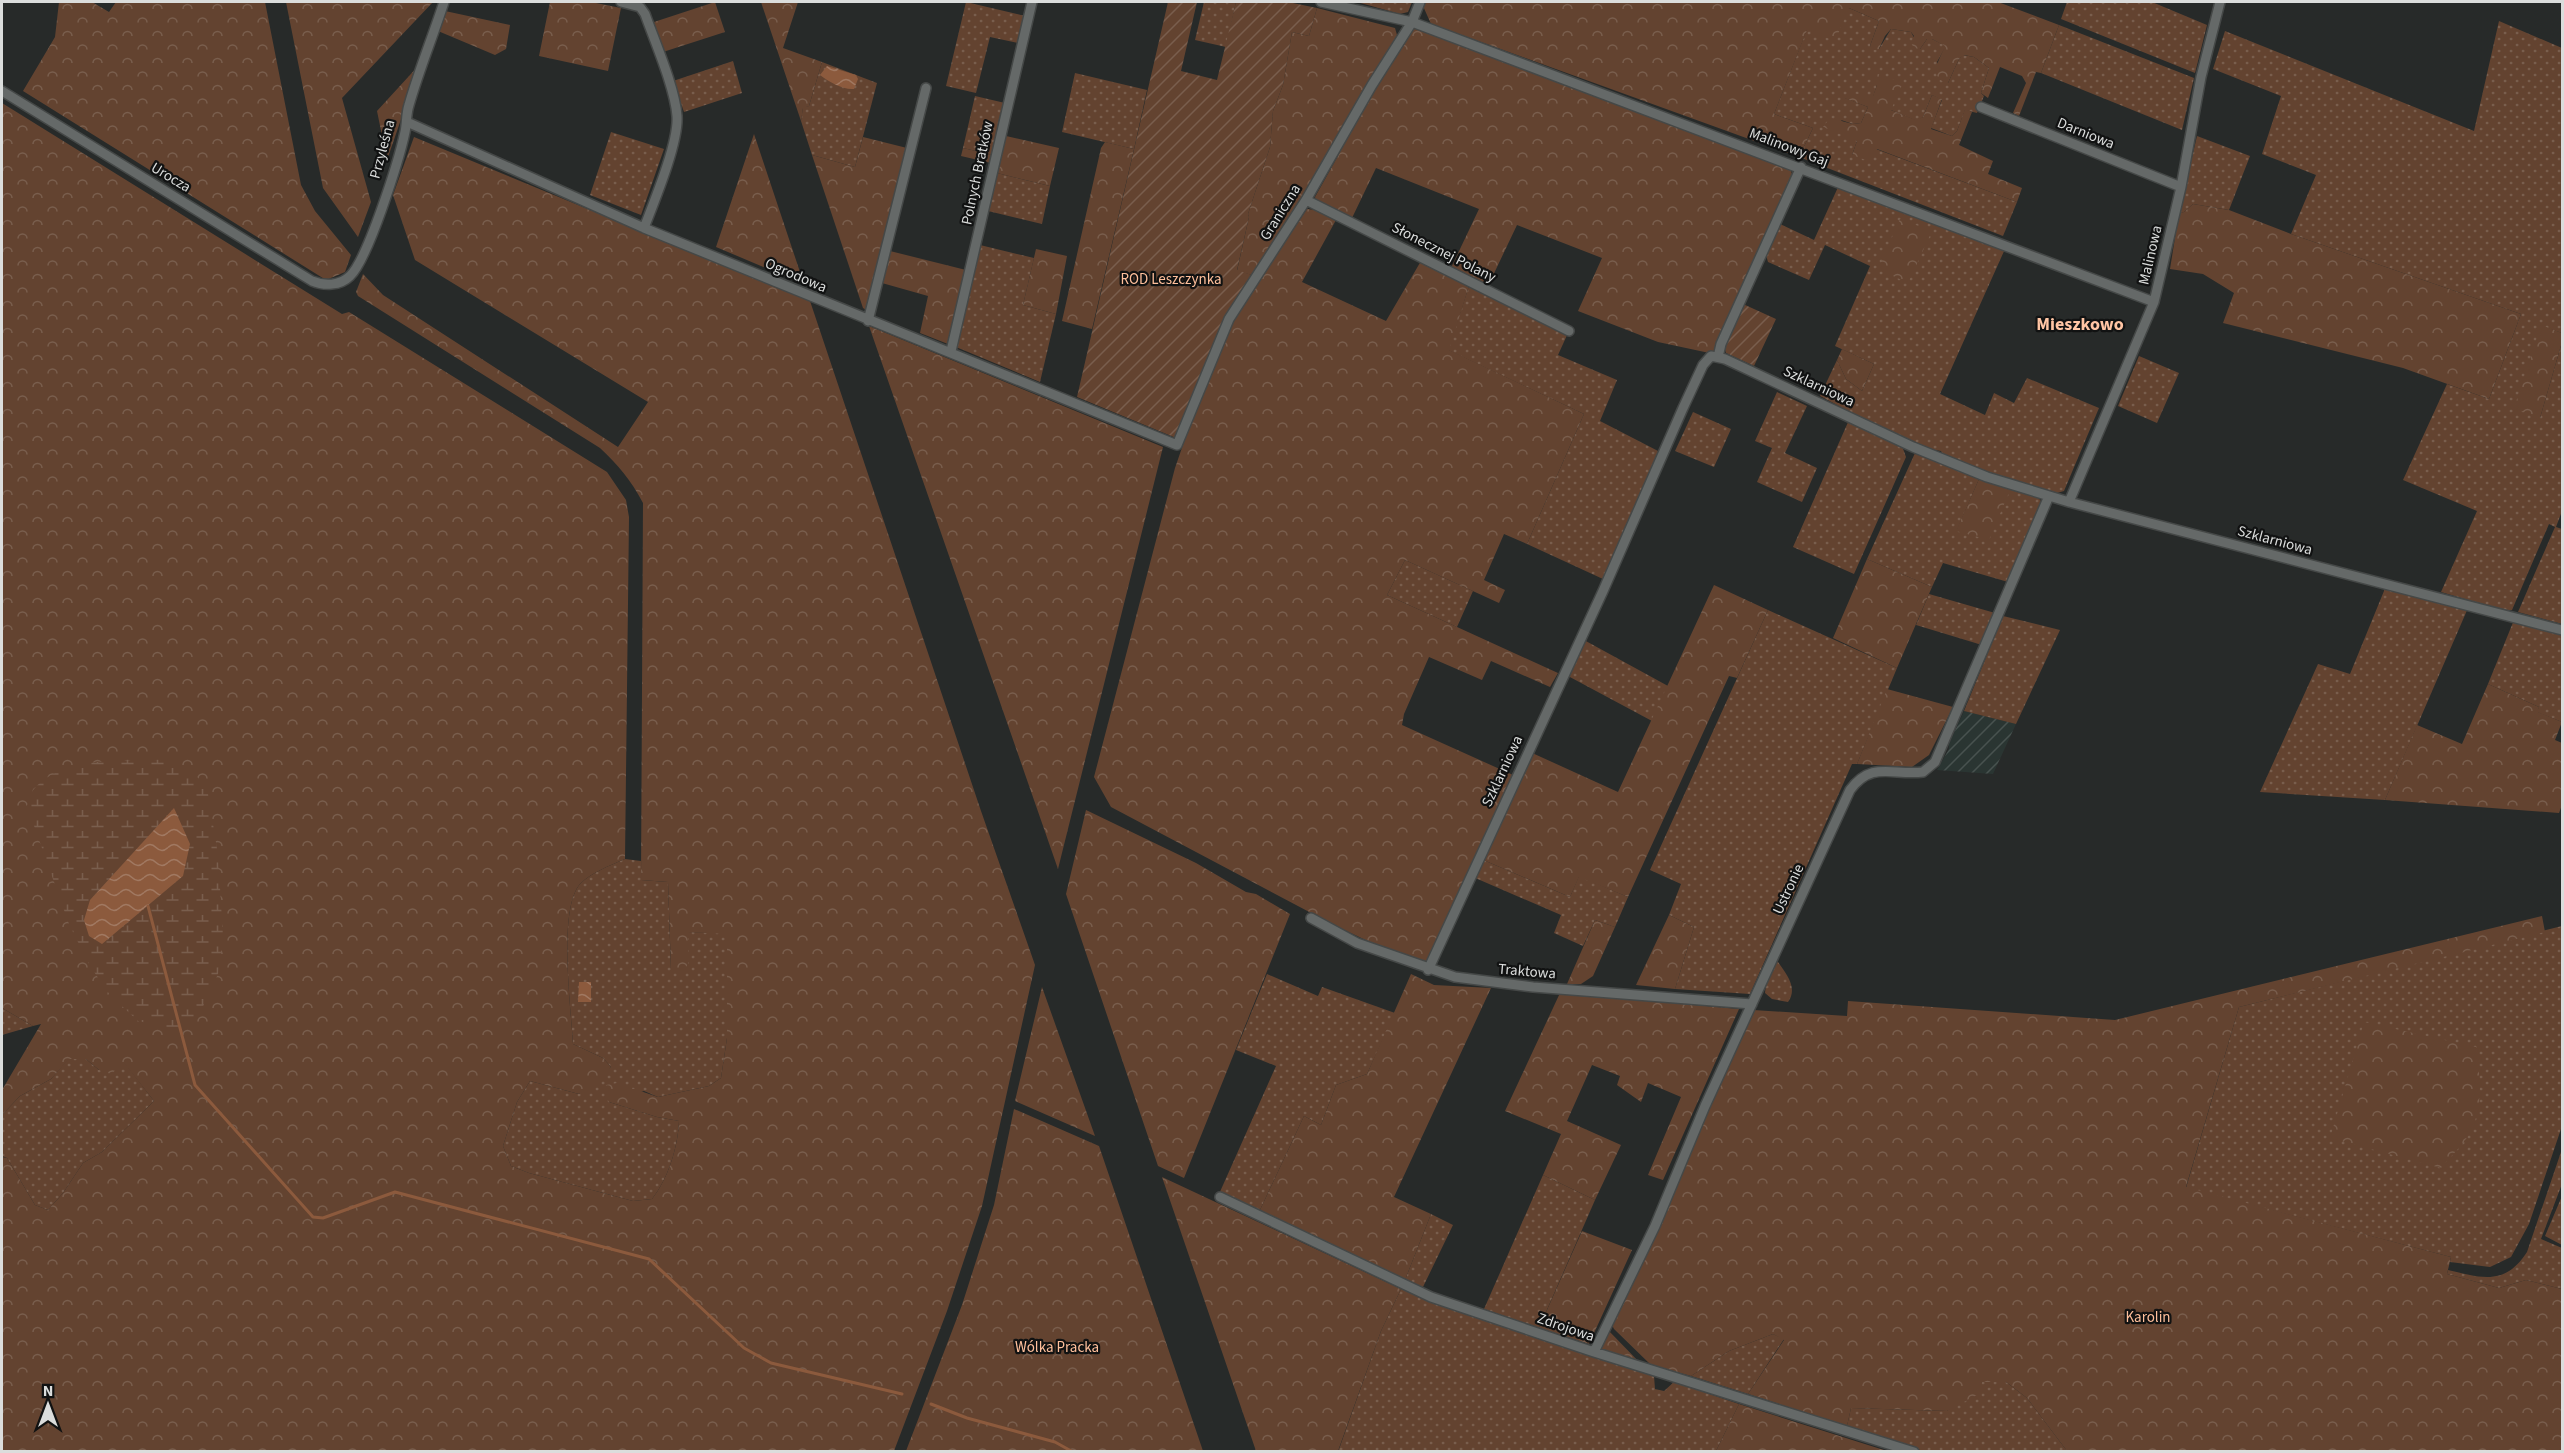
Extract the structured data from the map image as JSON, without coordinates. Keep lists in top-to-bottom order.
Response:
{
  "streets": {
    "street": [
      "Darniowa",
      "Malinowy Gaj",
      "Przyleśna",
      "Polnych Bratków",
      "Urocza",
      "Graniczna",
      "Słonecznej Polany",
      "Malinowa",
      "Ogrodowa",
      "Szklarniowa",
      "Ustronie",
      "Traktowa",
      "Zdrojowa"
    ]
  },
  "crossings": [
    ["Darniowa", "Malinowa"],
    ["Malinowy Gaj", "Graniczna"],
    ["Malinowy Gaj", "Malinowa"],
    ["Przyleśna", "Urocza"],
    ["Przyleśna", "Ogrodowa"],
    ["Polnych Bratków", "Ogrodowa"],
    ["Graniczna", "Słonecznej Polany"],
    ["Graniczna", "Ogrodowa"],
    ["Malinowa", "Szklarniowa"],
    ["Szklarniowa", "Ustronie"],
    ["Szklarniowa", "Traktowa"],
    ["Ustronie", "Traktowa"],
    ["Ustronie", "Zdrojowa"]
  ],
  "districts": ["Mieszkowo"],
  "parks": ["ROD Leszczynka", "Karolin", "Wólka Pracka"],
  "north": "top"
}
